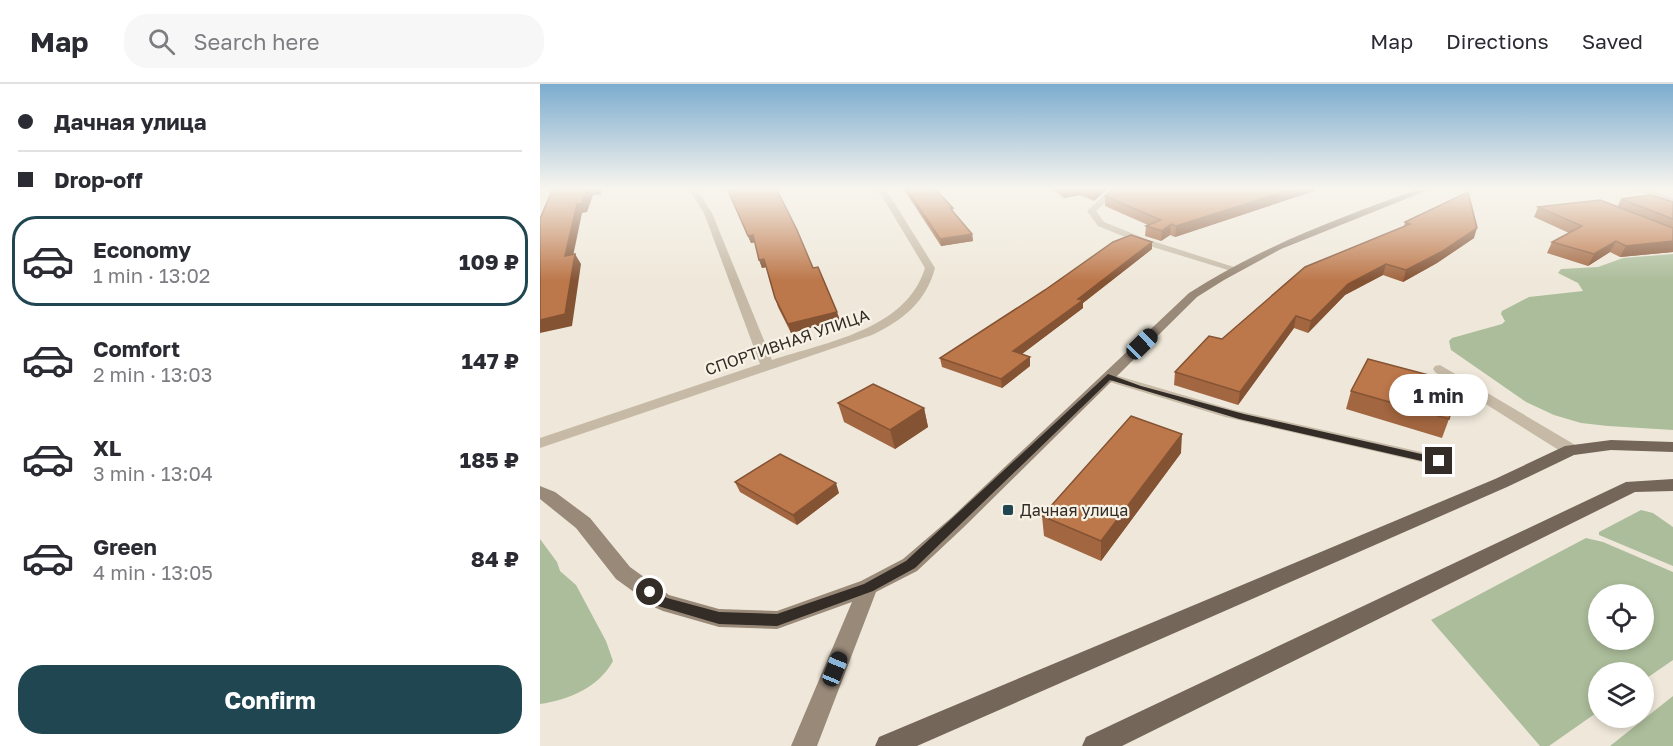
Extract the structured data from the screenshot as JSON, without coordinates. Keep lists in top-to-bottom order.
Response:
{
  "streets": {
    "street": ["СПОРТИВНАЯ УЛИЦА"]
  },
  "places": {
    "transit": ["Дачная улица"]
  },
  "page": {
    "header": "Map",
    "search": "Search here",
    "nav": ["Map", "Directions", "Saved"],
    "banner": ["Дачная улица", "Drop-off"],
    "list": [
      {
        "name": "Economy",
        "note": "1 min · 13:02",
        "value": "109 ₽"
      },
      {
        "name": "Comfort",
        "note": "2 min · 13:03",
        "value": "147 ₽"
      },
      {
        "name": "XL",
        "note": "3 min · 13:04",
        "value": "185 ₽"
      },
      {
        "name": "Green",
        "note": "4 min · 13:05",
        "value": "84 ₽"
      }
    ],
    "bubble": "1 min",
    "buttons": "Confirm"
  }
}
